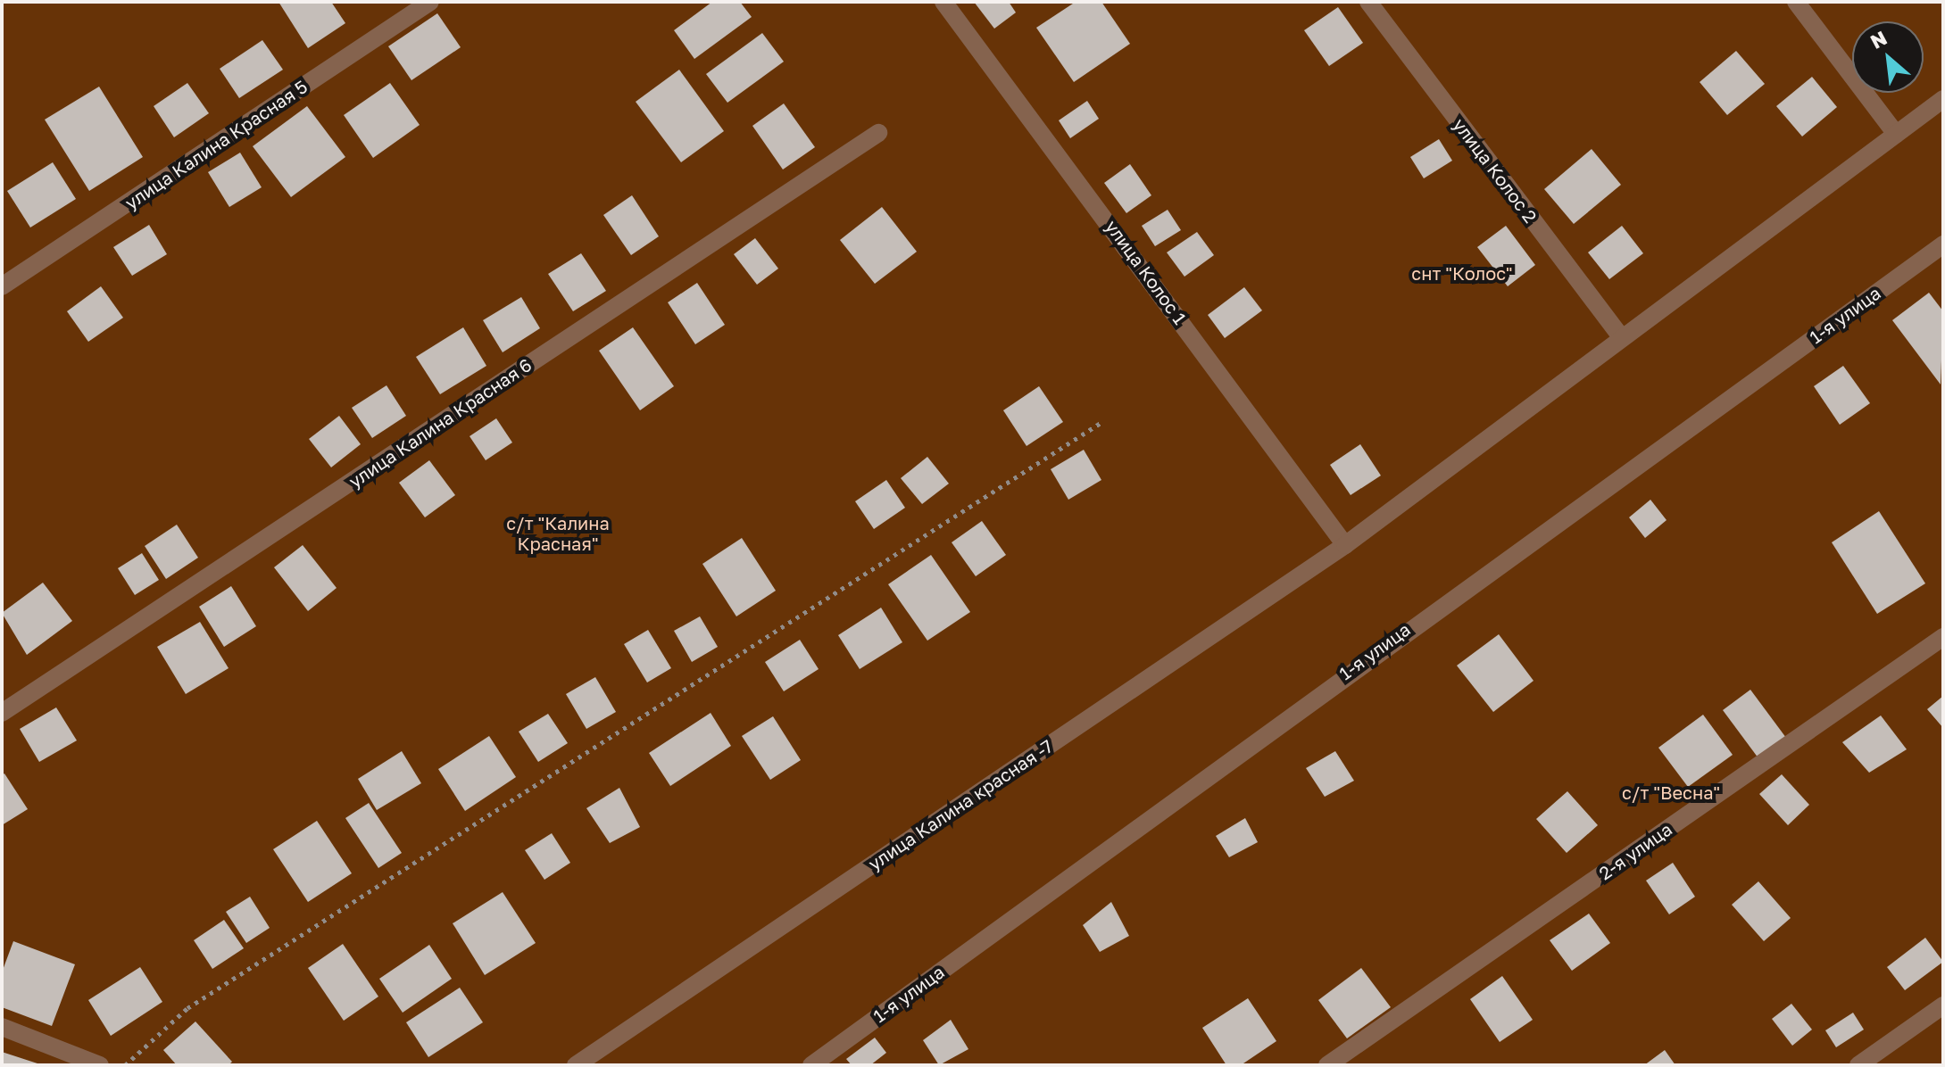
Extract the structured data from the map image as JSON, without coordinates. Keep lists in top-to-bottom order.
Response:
{
  "streets": {
    "street": [
      "улица Калина Красная 5",
      "улица Колос 2",
      "улица Колос 1",
      "1-я улица",
      "улица Калина Красная 6",
      "улица Калина красная -7",
      "2-я улица"
    ]
  },
  "crossings": [
    ["улица Колос 1", "улица Калина красная -7"]
  ],
  "parks": ["снт \"Колос\"", "с/т \"Калина Красная\"", "с/т \"Весна\""],
  "north": "top left"
}
